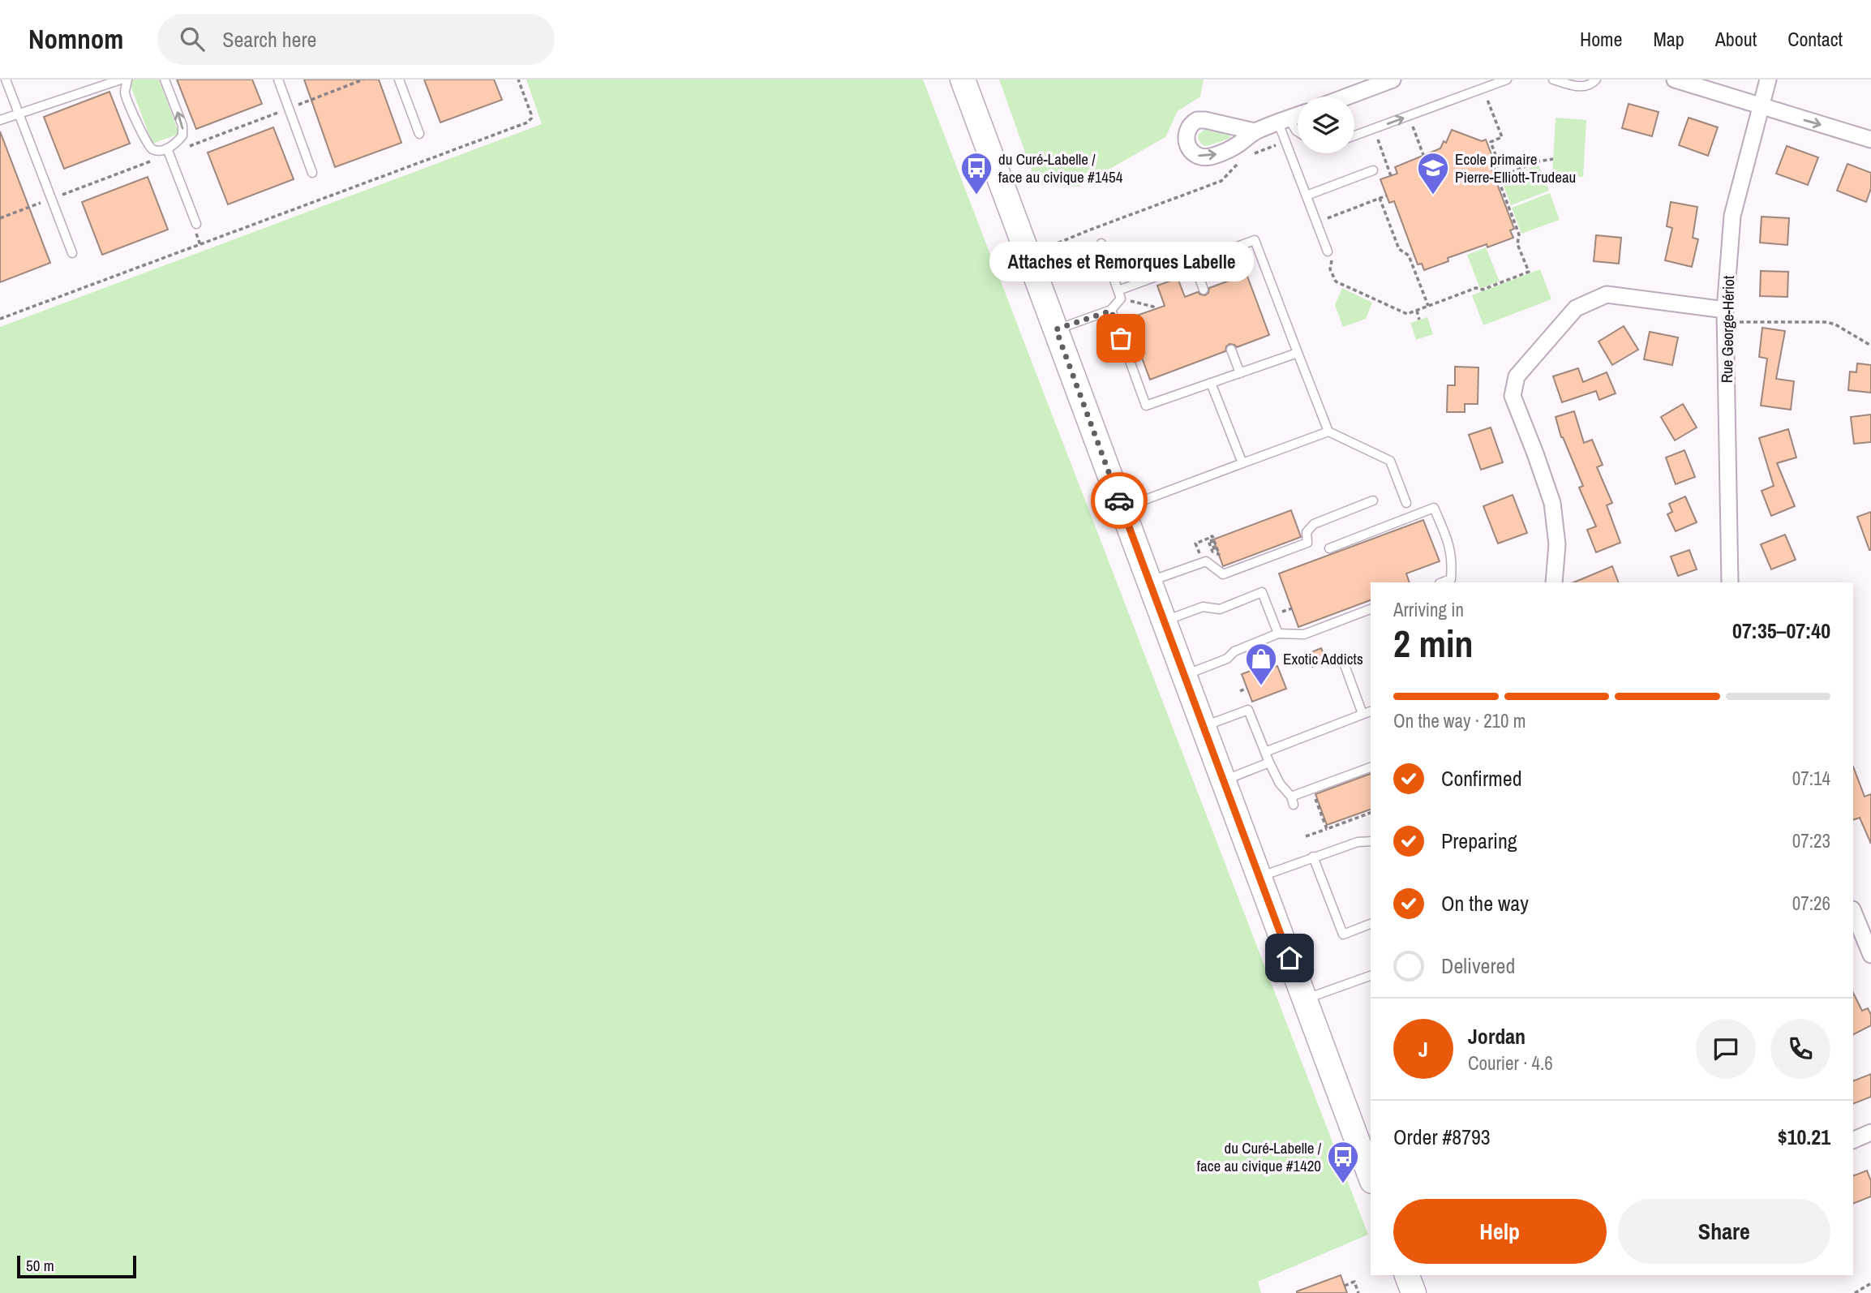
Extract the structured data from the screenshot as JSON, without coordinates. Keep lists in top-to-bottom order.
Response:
{
  "streets": {
    "street": ["Rue George-Hériot"]
  },
  "places": {
    "bus stop": ["du Curé-Labelle / face au civique #1454", "du Curé-Labelle / face au civique #1420"],
    "school or university": ["Ecole primaire Pierre-Elliott-Trudeau"],
    "other": ["Attaches et Remorques Labelle"],
    "shop": ["Exotic Addicts"]
  },
  "scale_bar": "50 m",
  "page": {
    "header": "Nomnom",
    "search": "Search here",
    "nav": [
      "Home",
      "Map",
      "About",
      "Contact"
    ],
    "bubble": "Attaches et Remorques Labelle",
    "heading": ["2 min", "Arriving in", "07:35–07:40"],
    "panel": [
      "Jordan",
      "Courier · 4.6",
      "Order #8793",
      "$10.21"
    ],
    "bar": "On the way · 210 m",
    "list": [
      ["Confirmed", "07:14"],
      ["Preparing", "07:23"],
      ["On the way", "07:26"],
      "Delivered"
    ],
    "round": "J",
    "buttons": ["Help", "Share"],
    "scale": "50 m"
  }
}
